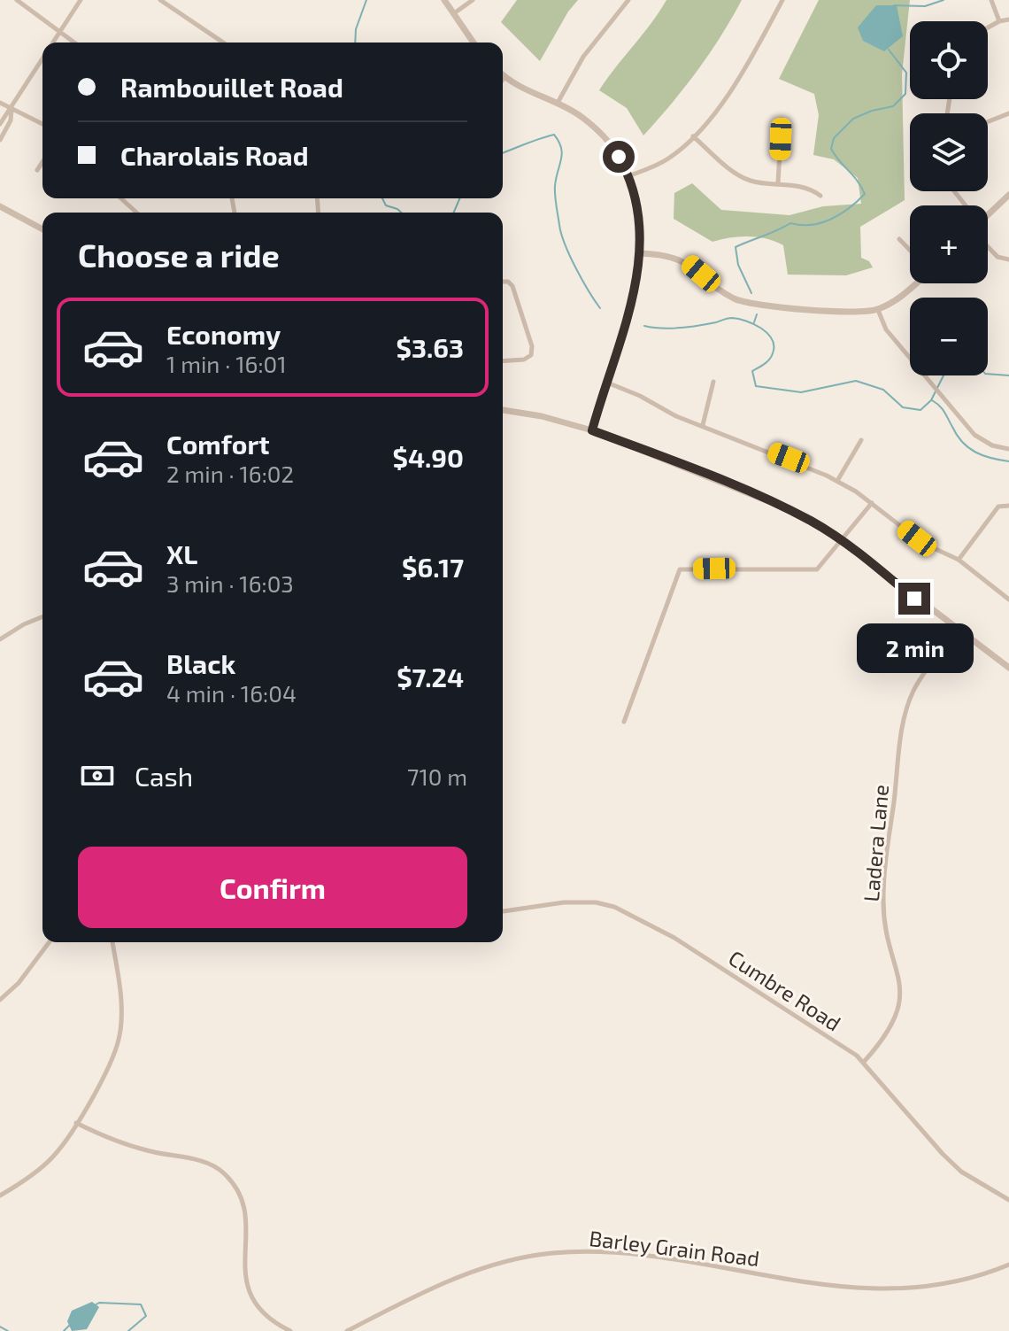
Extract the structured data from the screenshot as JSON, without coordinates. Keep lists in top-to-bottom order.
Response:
{
  "streets": {
    "street": ["Ladera Lane", "Cumbre Road", "Barley Grain Road"]
  },
  "crossings": [
    ["Ladera Lane", "Cumbre Road"]
  ],
  "page": {
    "map_buttons": ["+", "−"],
    "banner": ["Rambouillet Road", "Charolais Road"],
    "heading": "Choose a ride",
    "list": [
      {
        "name": "Economy",
        "note": "1 min · 16:01",
        "value": "$3.63"
      },
      {
        "name": "Comfort",
        "note": "2 min · 16:02",
        "value": "$4.90"
      },
      {
        "name": "XL",
        "note": "3 min · 16:03",
        "value": "$6.17"
      },
      {
        "name": "Black",
        "note": "4 min · 16:04",
        "value": "$7.24"
      }
    ],
    "bubble": "2 min",
    "pay": ["Cash", "710 m"],
    "buttons": "Confirm"
  }
}
